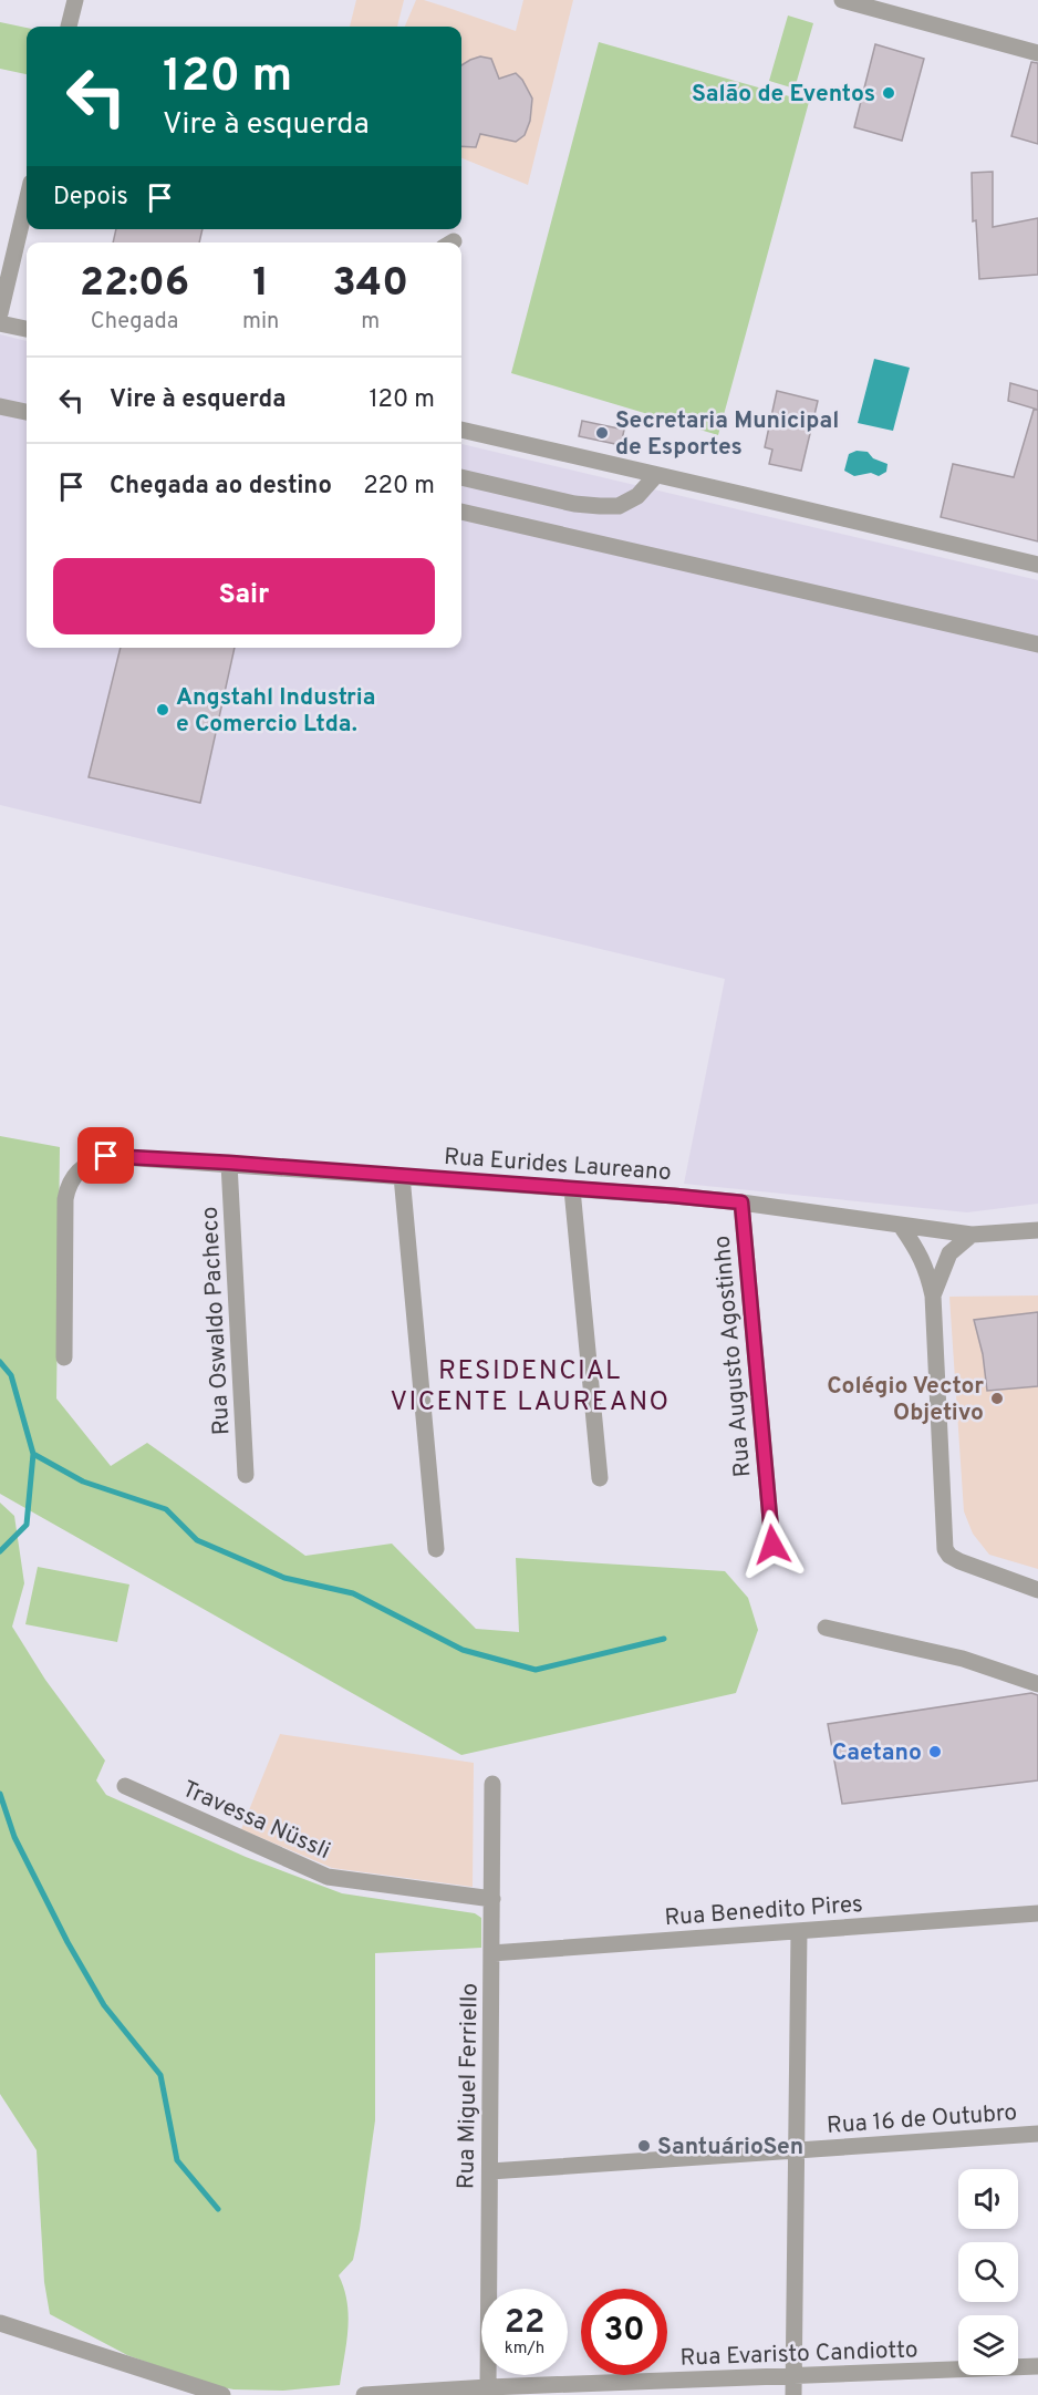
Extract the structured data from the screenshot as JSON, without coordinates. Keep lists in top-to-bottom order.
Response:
{
  "streets": {
    "street": [
      "Rua Eurides Laureano",
      "Rua Oswaldo Pacheco",
      "Rua Augusto Agostinho",
      "Travessa Nüssli",
      "Rua Benedito Pires",
      "Rua Miguel Ferriello",
      "Rua 16 de Outubro",
      "Rua Evaristo Candiotto"
    ]
  },
  "crossings": [
    ["Rua Eurides Laureano", "Rua Oswaldo Pacheco"],
    ["Rua Eurides Laureano", "Rua Augusto Agostinho"],
    ["Travessa Nüssli", "Rua Miguel Ferriello"],
    ["Rua Benedito Pires", "Rua Miguel Ferriello"],
    ["Rua Miguel Ferriello", "Rua 16 de Outubro"],
    ["Rua Miguel Ferriello", "Rua Evaristo Candiotto"]
  ],
  "districts": ["RESIDENCIAL VICENTE LAUREANO"],
  "places": [
    "Salão de Eventos",
    "Secretaria Municipal de Esportes",
    "Angstahl Industria e Comercio Ltda.",
    "Colégio Vector Objetivo",
    "Caetano",
    "SantuárioSen"
  ],
  "page": {
    "turn": ["120 m", "Vire à esquerda"],
    "then": "Depois",
    "eta": [
      "22:06",
      "Chegada",
      "1",
      "min",
      "340",
      "m"
    ],
    "list": [
      {
        "name": "Vire à esquerda",
        "value": "120 m"
      },
      {
        "name": "Chegada ao destino",
        "value": "220 m"
      }
    ],
    "buttons": "Sair",
    "speed": "22 km/h",
    "limit": "30"
  }
}
